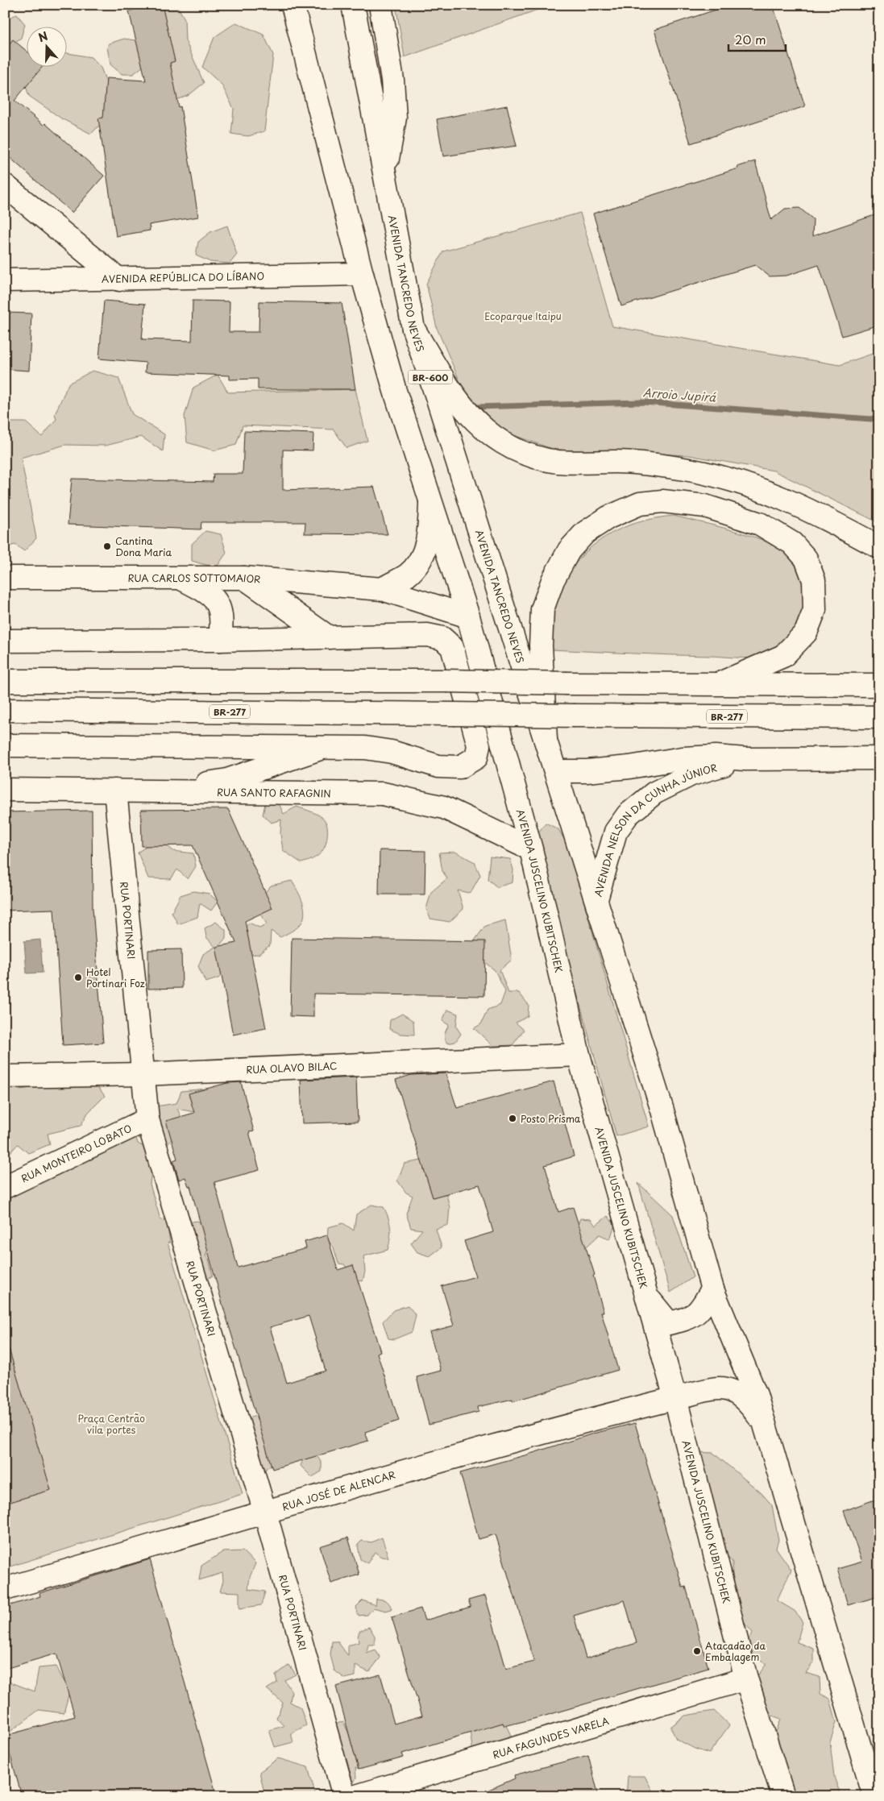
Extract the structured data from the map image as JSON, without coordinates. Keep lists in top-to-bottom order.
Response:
{
  "streets": {
    "main road": [
      "AVENIDA REPÚBLICA DO LÍBANO",
      "AVENIDA TANCREDO NEVES",
      "BR-600",
      "RUA CARLOS SOTTOMAIOR",
      "BR-277",
      "RUA SANTO RAFAGNIN",
      "AVENIDA NELSON DA CUNHA JÚNIOR",
      "AVENIDA JUSCELINO KUBITSCHEK",
      "RUA PORTINARI",
      "RUA OLAVO BILAC",
      "RUA MONTEIRO LOBATO",
      "RUA JOSÉ DE ALENCAR",
      "RUA FAGUNDES VARELA"
    ]
  },
  "crossings": [
    ["AVENIDA REPÚBLICA DO LÍBANO", "BR-600"],
    ["BR-600", "RUA CARLOS SOTTOMAIOR"],
    ["BR-600", "AVENIDA JUSCELINO KUBITSCHEK"],
    ["RUA CARLOS SOTTOMAIOR", "AVENIDA JUSCELINO KUBITSCHEK"],
    ["RUA SANTO RAFAGNIN", "AVENIDA JUSCELINO KUBITSCHEK"],
    ["RUA SANTO RAFAGNIN", "RUA PORTINARI"],
    ["AVENIDA JUSCELINO KUBITSCHEK", "RUA OLAVO BILAC"],
    ["AVENIDA JUSCELINO KUBITSCHEK", "RUA JOSÉ DE ALENCAR"],
    ["AVENIDA JUSCELINO KUBITSCHEK", "RUA FAGUNDES VARELA"],
    ["RUA PORTINARI", "RUA OLAVO BILAC"],
    ["RUA PORTINARI", "RUA MONTEIRO LOBATO"],
    ["RUA PORTINARI", "RUA JOSÉ DE ALENCAR"]
  ],
  "water": ["Arroio Jupirá"],
  "parks": ["Ecoparque Itaipu", "Praça Centrão vila portes"],
  "places": [
    "Cantina Dona Maria",
    "Hotel Portinari Foz",
    "Posto Prisma",
    "Atacadão da Embalagem"
  ],
  "scale_bar": "20 m",
  "north": "top"
}
